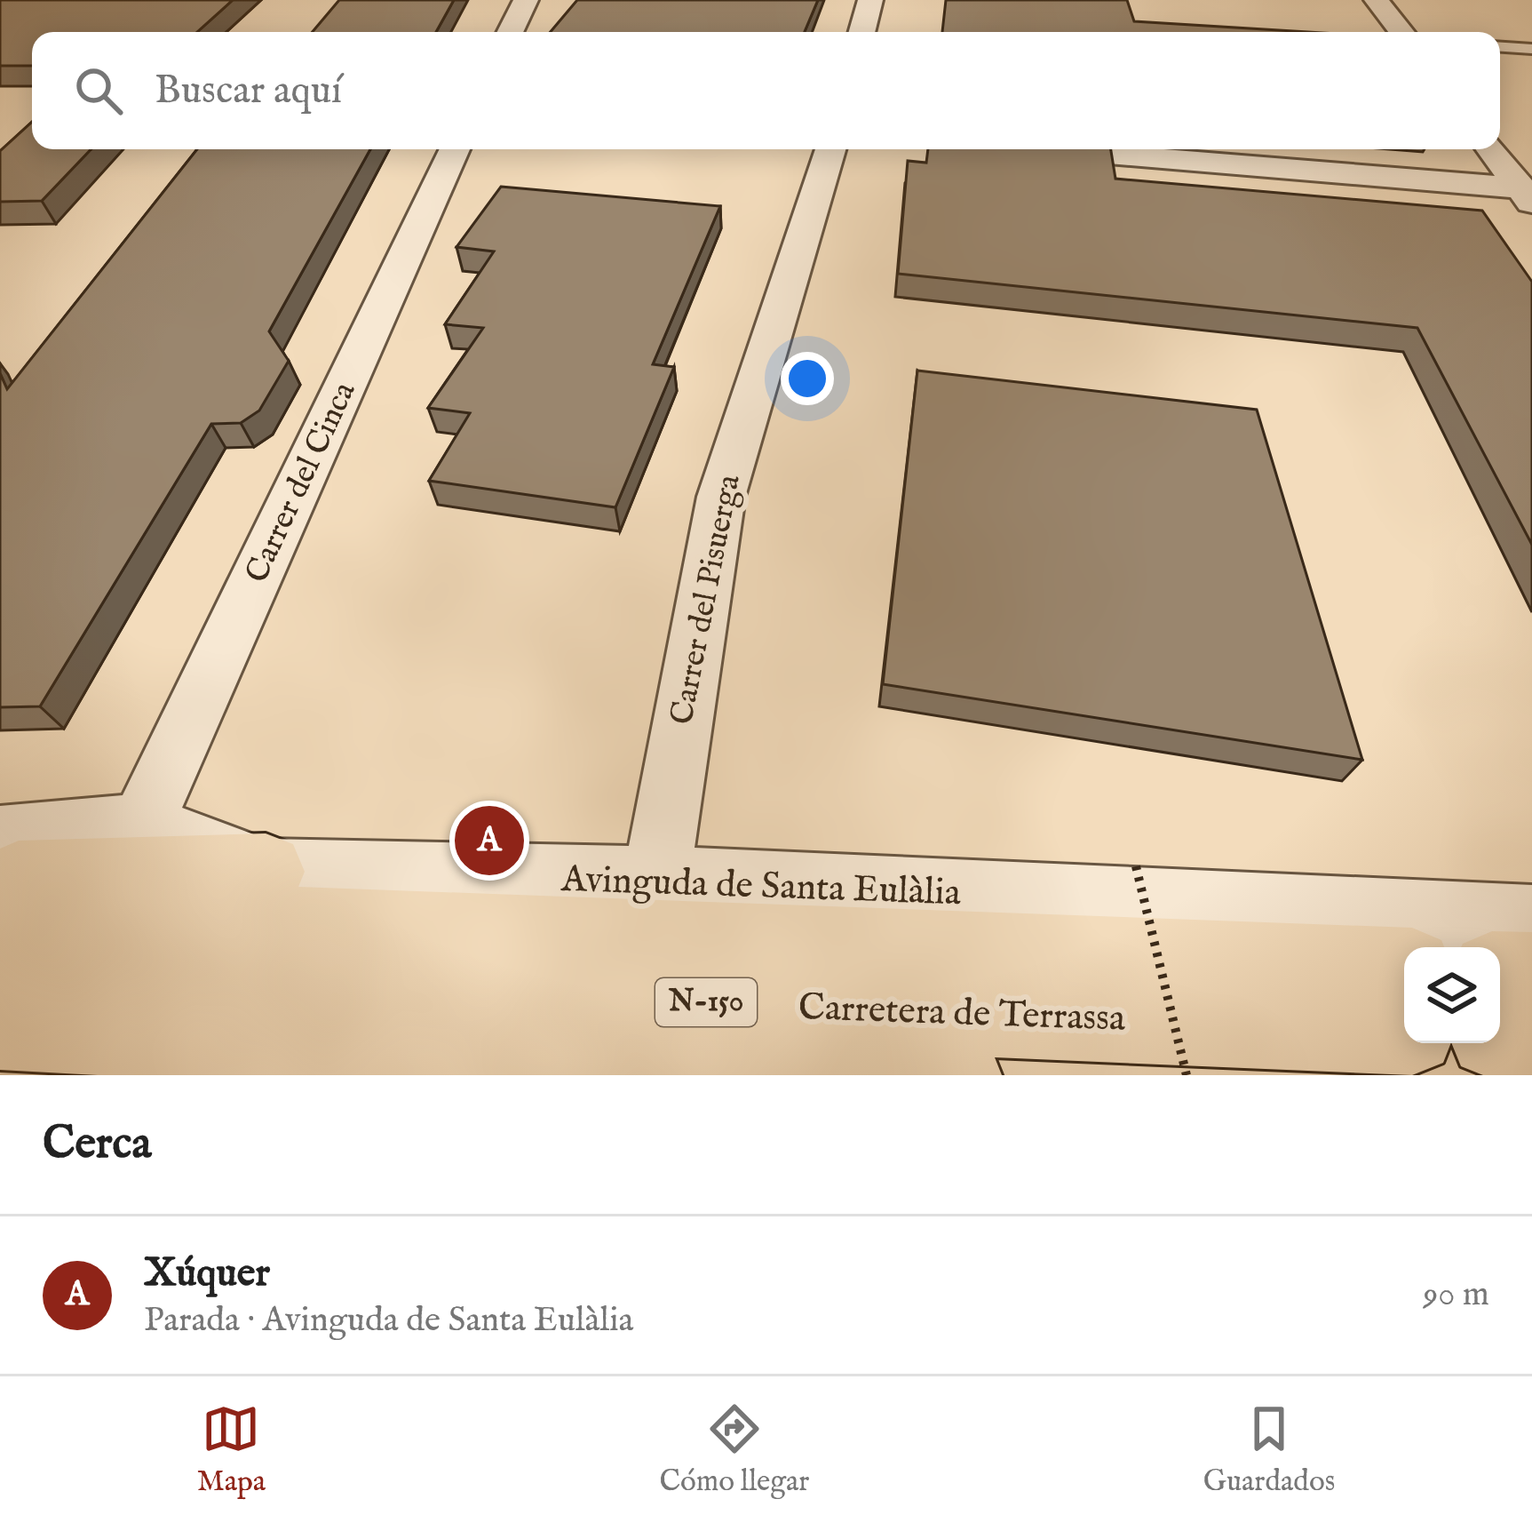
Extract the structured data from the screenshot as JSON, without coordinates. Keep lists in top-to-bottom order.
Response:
{
  "streets": {
    "main road": ["N-150", "Carretera de Terrassa"],
    "street": ["Carrer del Cinca", "Carrer del Pisuerga", "Avinguda de Santa Eulàlia"]
  },
  "crossings": [
    ["Carrer del Cinca", "Avinguda de Santa Eulàlia"],
    ["Carrer del Pisuerga", "Avinguda de Santa Eulàlia"]
  ],
  "page": {
    "search": "Buscar aquí",
    "pins": "A",
    "heading": "Cerca",
    "list": [
      {
        "mark": "A",
        "name": "Xúquer",
        "note": "Parada · Avinguda de Santa Eulàlia",
        "value": "90 m"
      }
    ],
    "nav": ["Mapa", "Cómo llegar", "Guardados"]
  }
}
